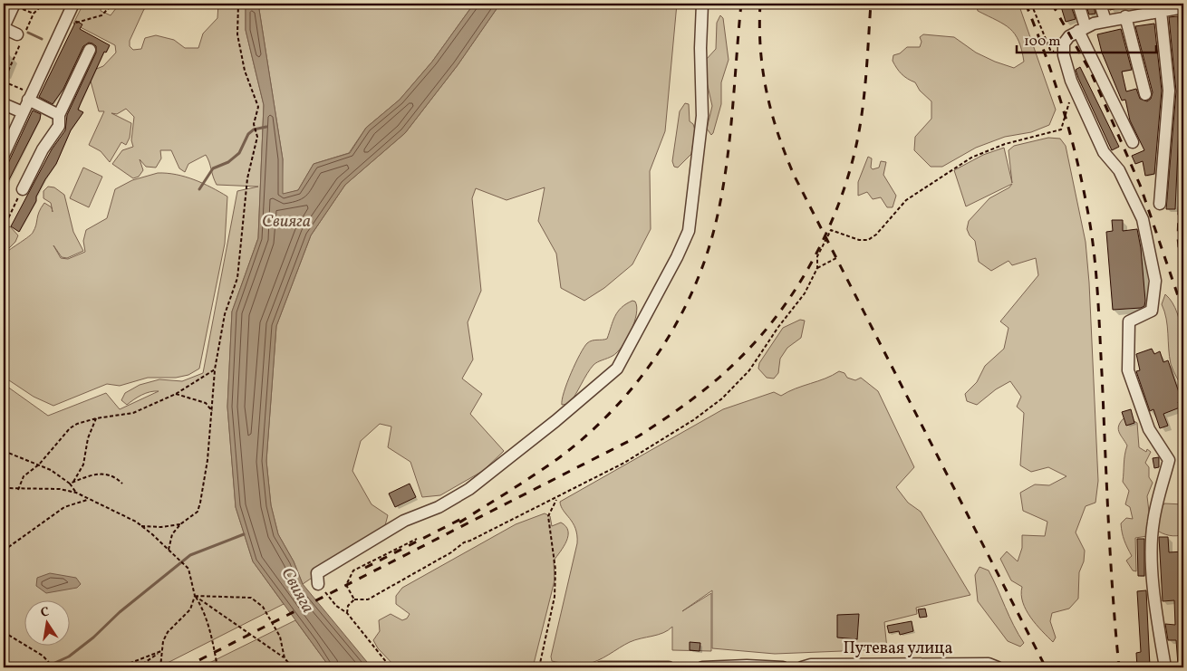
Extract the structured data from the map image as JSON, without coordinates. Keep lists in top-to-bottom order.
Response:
{
  "streets": {
    "street": ["Путевая улица"]
  },
  "water": ["Свияга"],
  "scale_bar": "100 m",
  "north": "top"
}
